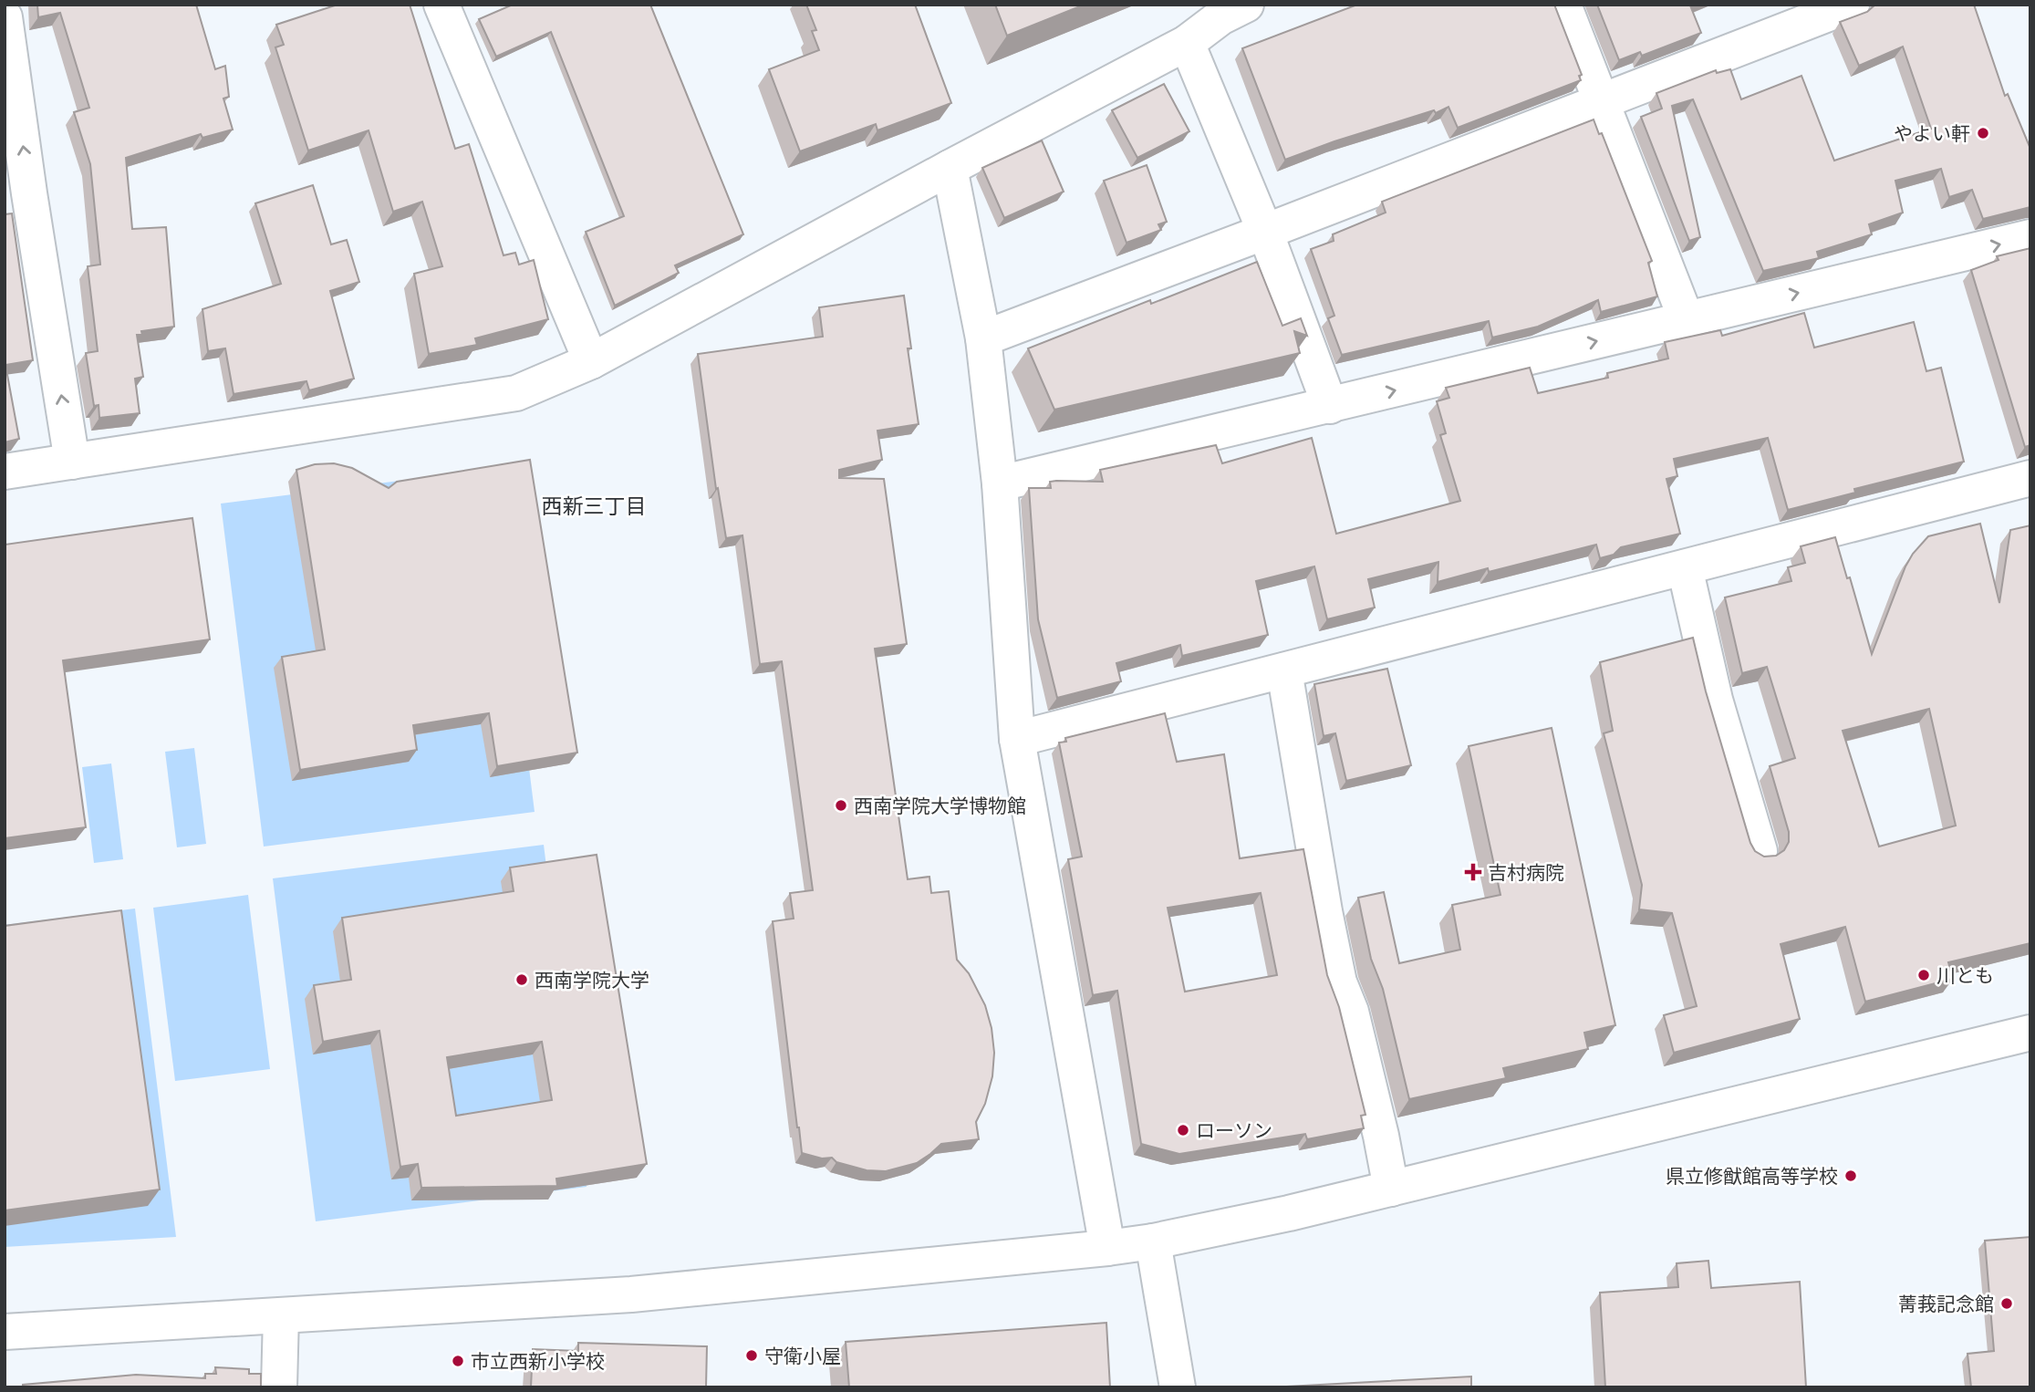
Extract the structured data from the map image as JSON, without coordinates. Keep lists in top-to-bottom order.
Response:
{
  "districts": ["西新三丁目"],
  "places": {
    "other": [
      "やよい軒",
      "西南学院大学博物館",
      "川とも",
      "西南学院大学",
      "ローソン",
      "県立修猷館高等学校",
      "菁莪記念館",
      "守衛小屋",
      "市立西新小学校"
    ],
    "health": ["吉村病院"]
  }
}
